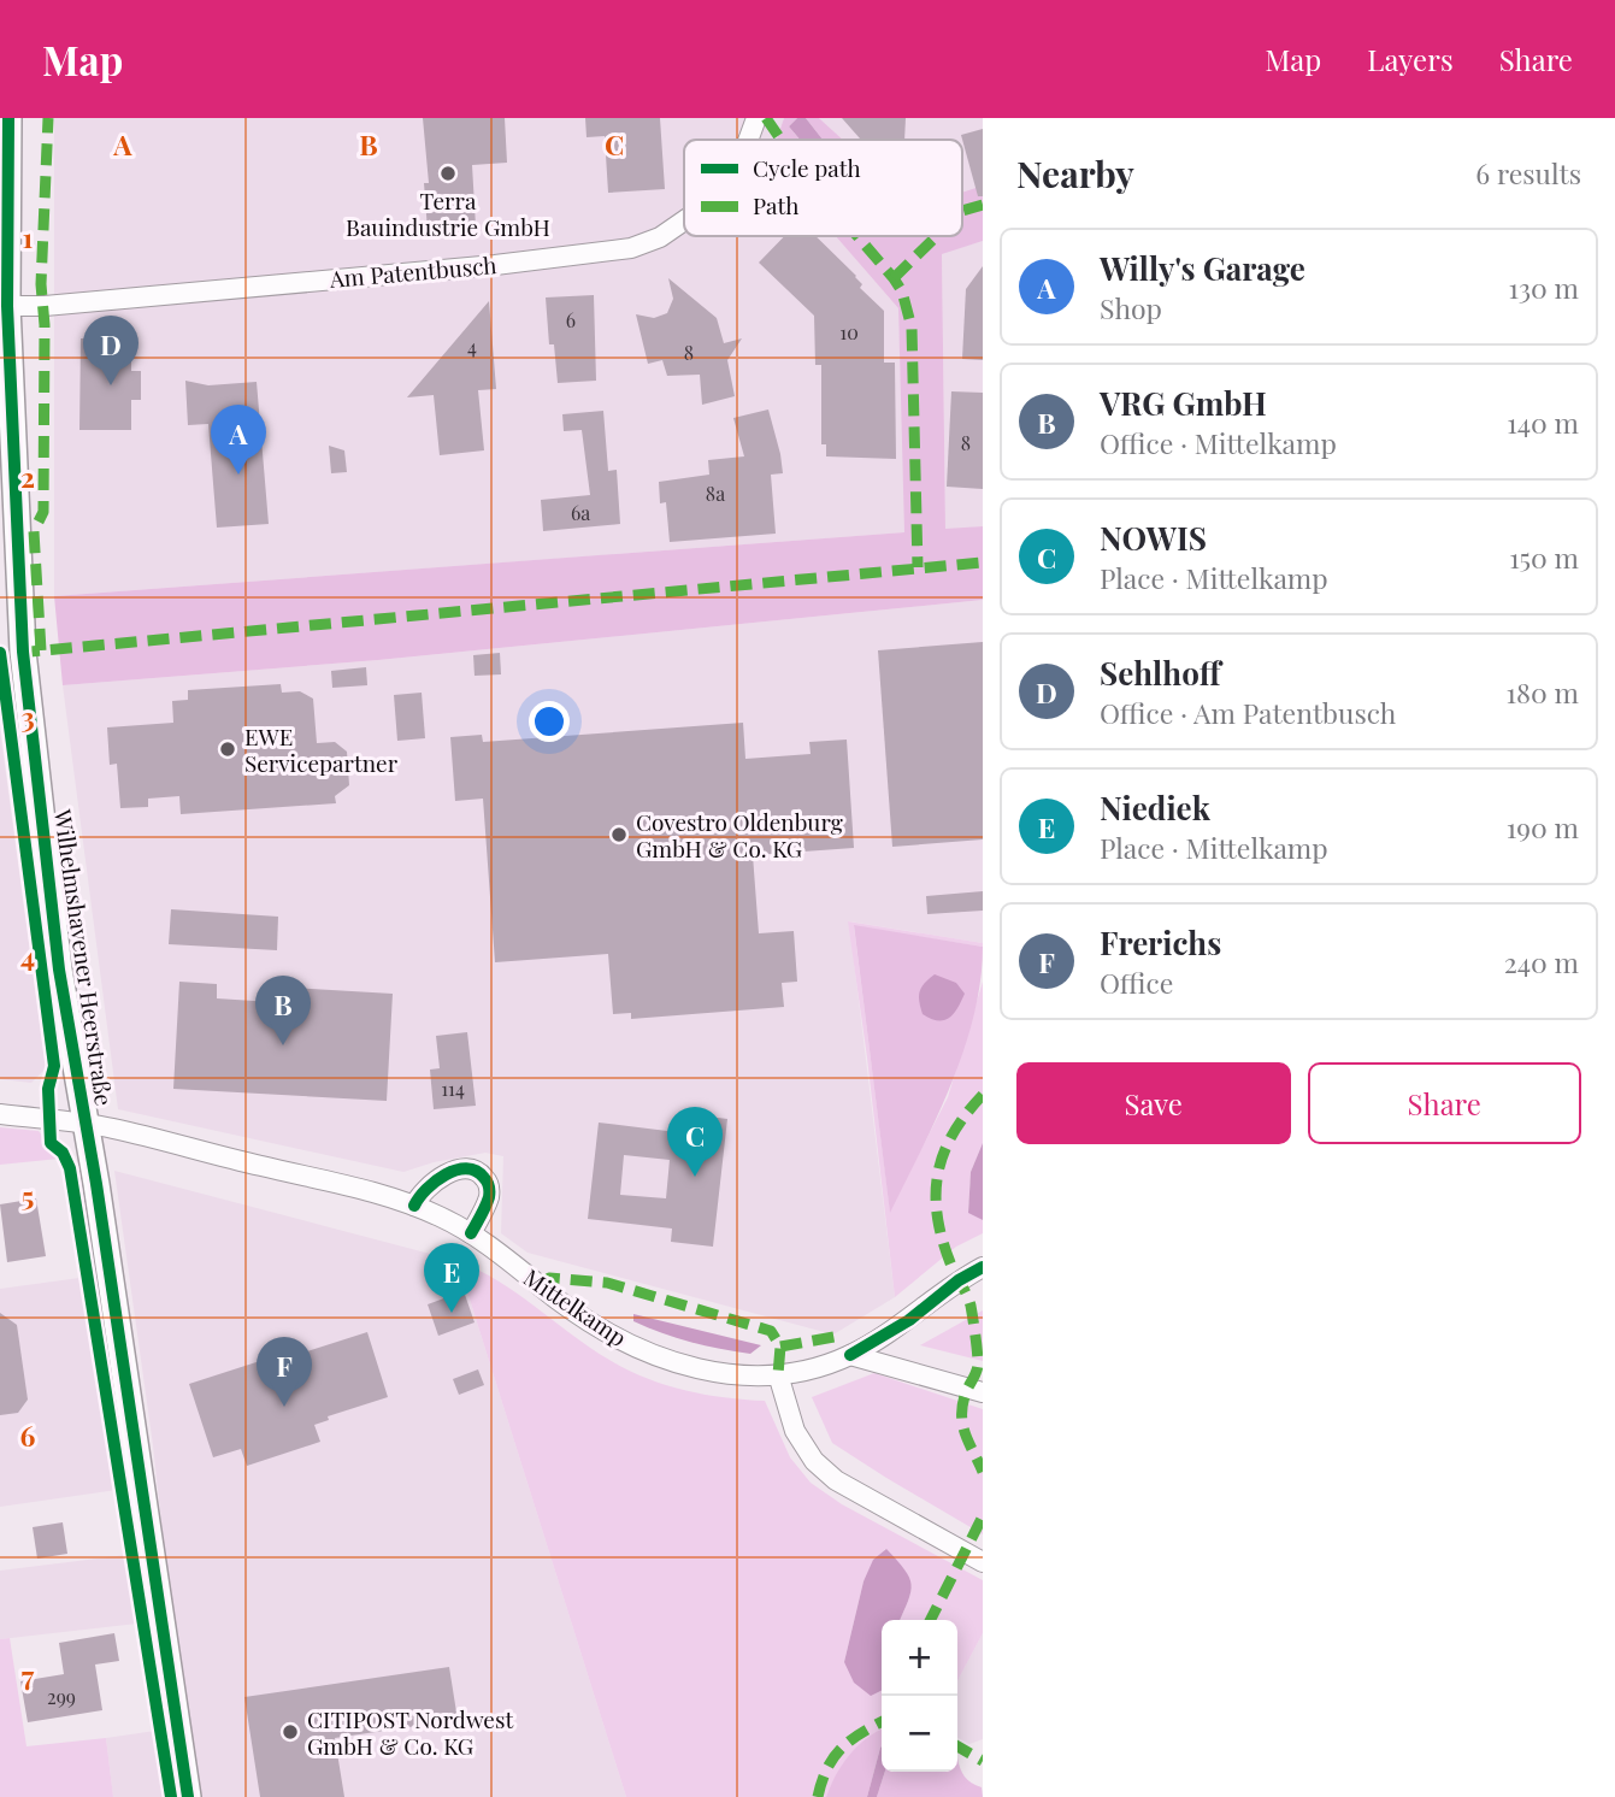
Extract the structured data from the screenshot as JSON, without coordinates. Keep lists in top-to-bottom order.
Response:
{
  "streets": {
    "street": ["Am Patentbusch", "Wilhelmshavener Heerstraße", "Mittelkamp"]
  },
  "crossings": [
    ["Am Patentbusch", "Wilhelmshavener Heerstraße"],
    ["Wilhelmshavener Heerstraße", "Mittelkamp"]
  ],
  "places": [
    "Terra Bauindustrie GmbH",
    "EWE Servicepartner",
    "Covestro Oldenburg GmbH & Co. KG",
    "CITIPOST Nordwest GmbH & Co. KG"
  ],
  "house_numbers": [
    "6",
    "10",
    "4",
    "8",
    "8",
    "8a",
    "6a",
    "114",
    "299"
  ],
  "legend": ["Cycle path", "Path"],
  "page": {
    "header": "Map",
    "nav": ["Map", "Layers", "Share"],
    "heading": ["Nearby", "6 results"],
    "list": [
      {
        "mark": "A",
        "name": "Willy's Garage",
        "note": "Shop",
        "value": "130 m"
      },
      {
        "mark": "B",
        "name": "VRG GmbH",
        "note": "Office · Mittelkamp",
        "value": "140 m"
      },
      {
        "mark": "C",
        "name": "NOWIS",
        "note": "Place · Mittelkamp",
        "value": "150 m"
      },
      {
        "mark": "D",
        "name": "Sehlhoff",
        "note": "Office · Am Patentbusch",
        "value": "180 m"
      },
      {
        "mark": "E",
        "name": "Niediek",
        "note": "Place · Mittelkamp",
        "value": "190 m"
      },
      {
        "mark": "F",
        "name": "Frerichs",
        "note": "Office",
        "value": "240 m"
      }
    ],
    "pins": [
      "D",
      "A",
      "B",
      "C",
      "E",
      "F"
    ],
    "buttons": ["Save", "Share"],
    "map_buttons": ["+", "−"]
  },
  "grid": {
    "columns": ["A", "B", "C"],
    "rows": [
      "1",
      "2",
      "3",
      "4",
      "5",
      "6",
      "7"
    ]
  }
}
